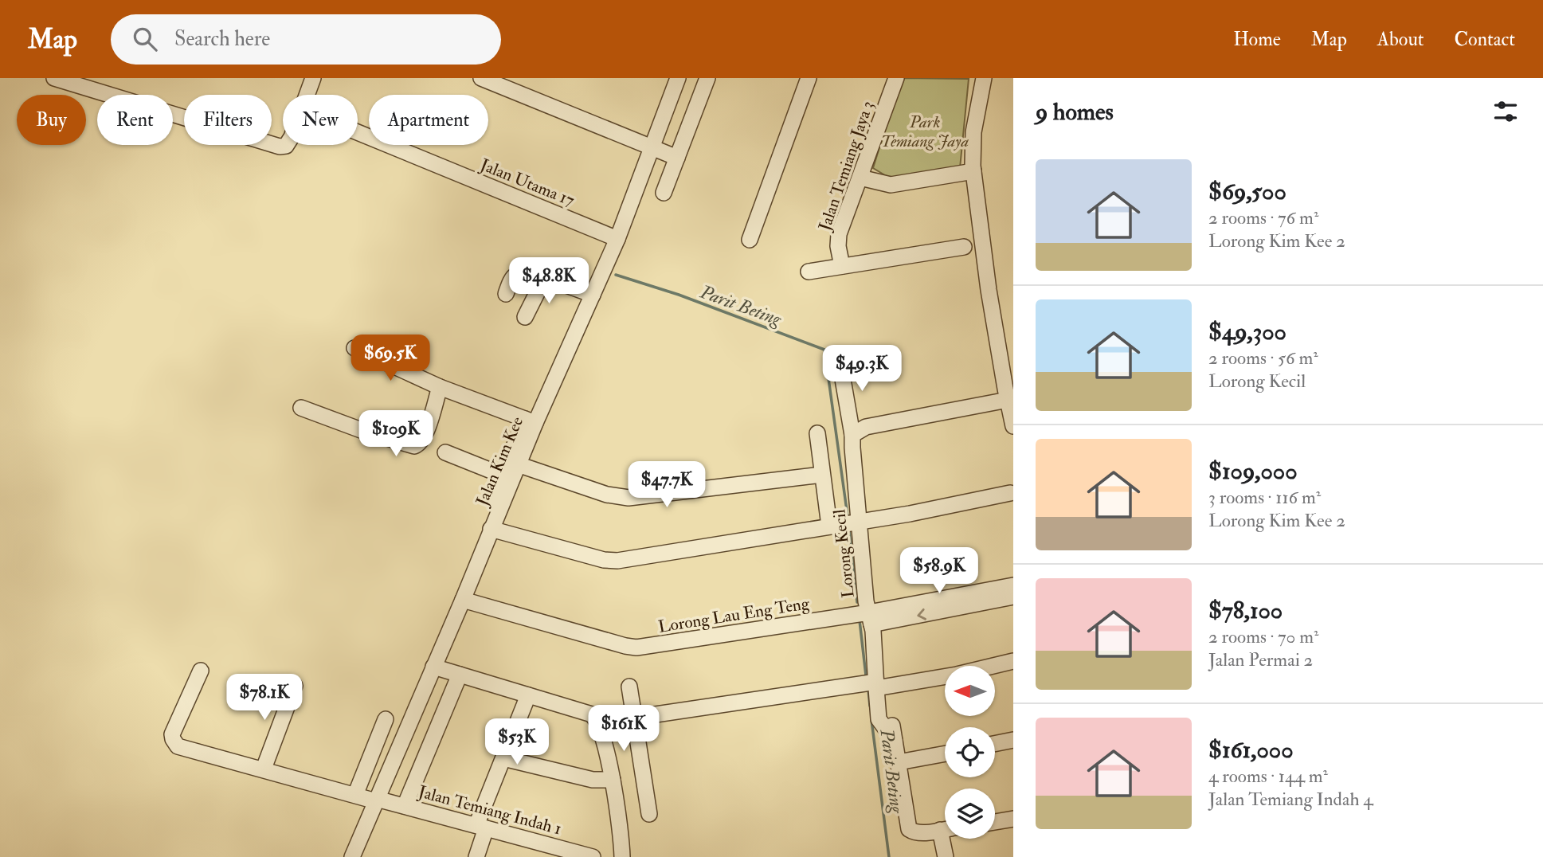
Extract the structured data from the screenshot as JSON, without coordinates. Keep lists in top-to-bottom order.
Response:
{
  "streets": {
    "street": [
      "Jalan Temiang Jaya 3",
      "Jalan Utama 17",
      "Jalan Kim Kee",
      "Lorong Kecil",
      "Lorong Lau Eng Teng",
      "Jalan Temiang Indah 1"
    ]
  },
  "crossings": [
    ["Jalan Utama 17", "Jalan Kim Kee"],
    ["Jalan Kim Kee", "Lorong Lau Eng Teng"],
    ["Jalan Kim Kee", "Jalan Temiang Indah 1"],
    ["Lorong Kecil", "Lorong Lau Eng Teng"]
  ],
  "water": ["Parit Beting"],
  "parks": ["Park Temiang Jaya"],
  "north": "left",
  "page": {
    "header": "Map",
    "search": "Search here",
    "nav": [
      "Home",
      "Map",
      "About",
      "Contact"
    ],
    "heading": "9 homes",
    "chip": [
      "Buy",
      "Rent",
      "Filters",
      "New",
      "Apartment"
    ],
    "list": [
      {
        "name": "$69,500",
        "note": "2 rooms · 76 m² · Lorong Kim Kee 2"
      },
      {
        "name": "$49,300",
        "note": "2 rooms · 56 m² · Lorong Kecil"
      },
      {
        "name": "$109,000",
        "note": "3 rooms · 116 m² · Lorong Kim Kee 2"
      },
      {
        "name": "$78,100",
        "note": "2 rooms · 70 m² · Jalan Permai 2"
      },
      {
        "name": "$161,000",
        "note": "4 rooms · 144 m² · Jalan Temiang Indah 4"
      }
    ],
    "price": [
      "$48.8K",
      "$69.5K",
      "$49.3K",
      "$109K",
      "$47.7K",
      "$58.9K",
      "$78.1K",
      "$161K",
      "$53K"
    ]
  }
}
